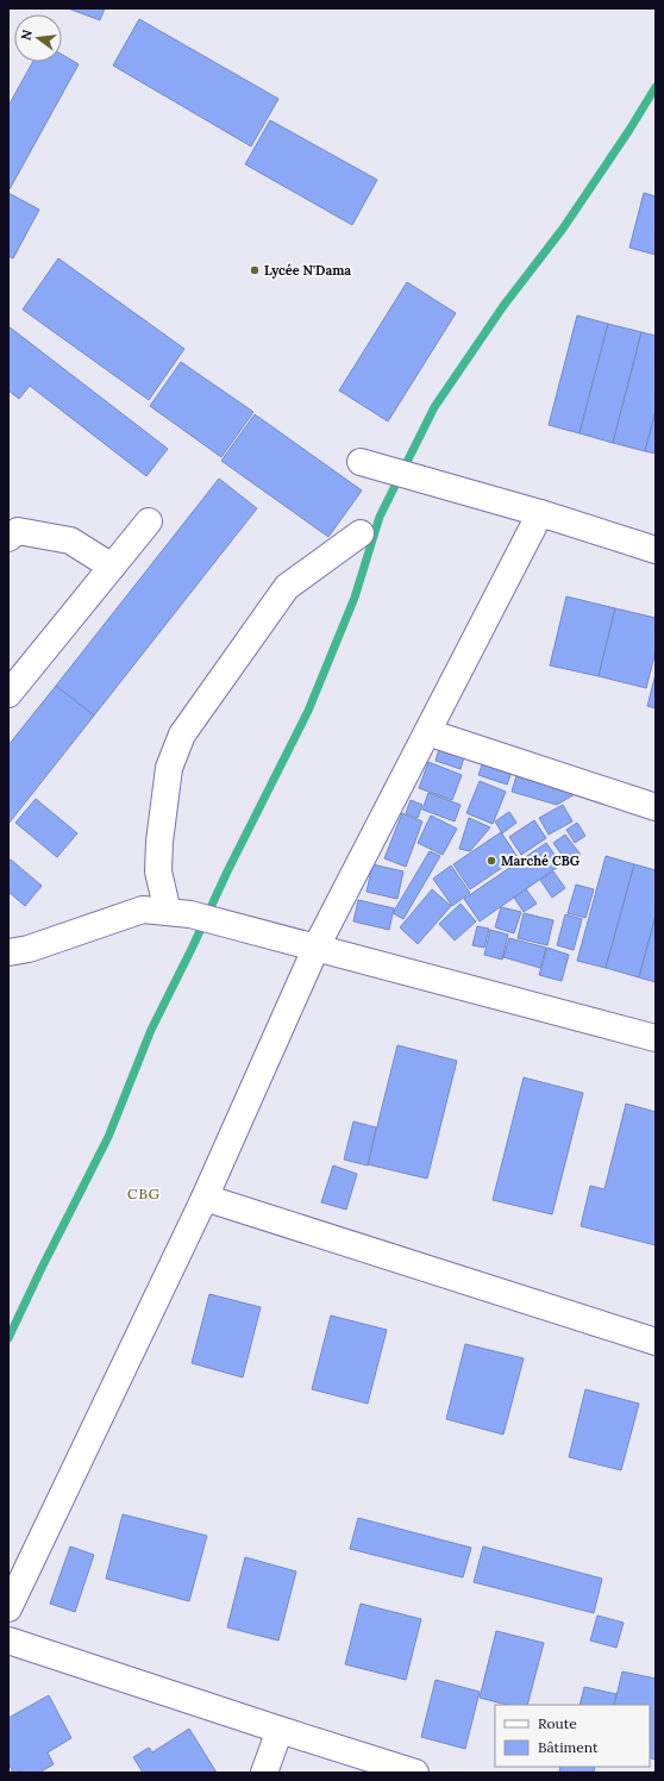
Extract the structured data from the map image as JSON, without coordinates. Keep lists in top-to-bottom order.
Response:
{
  "districts": ["CBG"],
  "places": ["Lycée N'Dama", "Marché CBG"],
  "legend": ["Route", "Bâtiment"],
  "north": "left"
}
